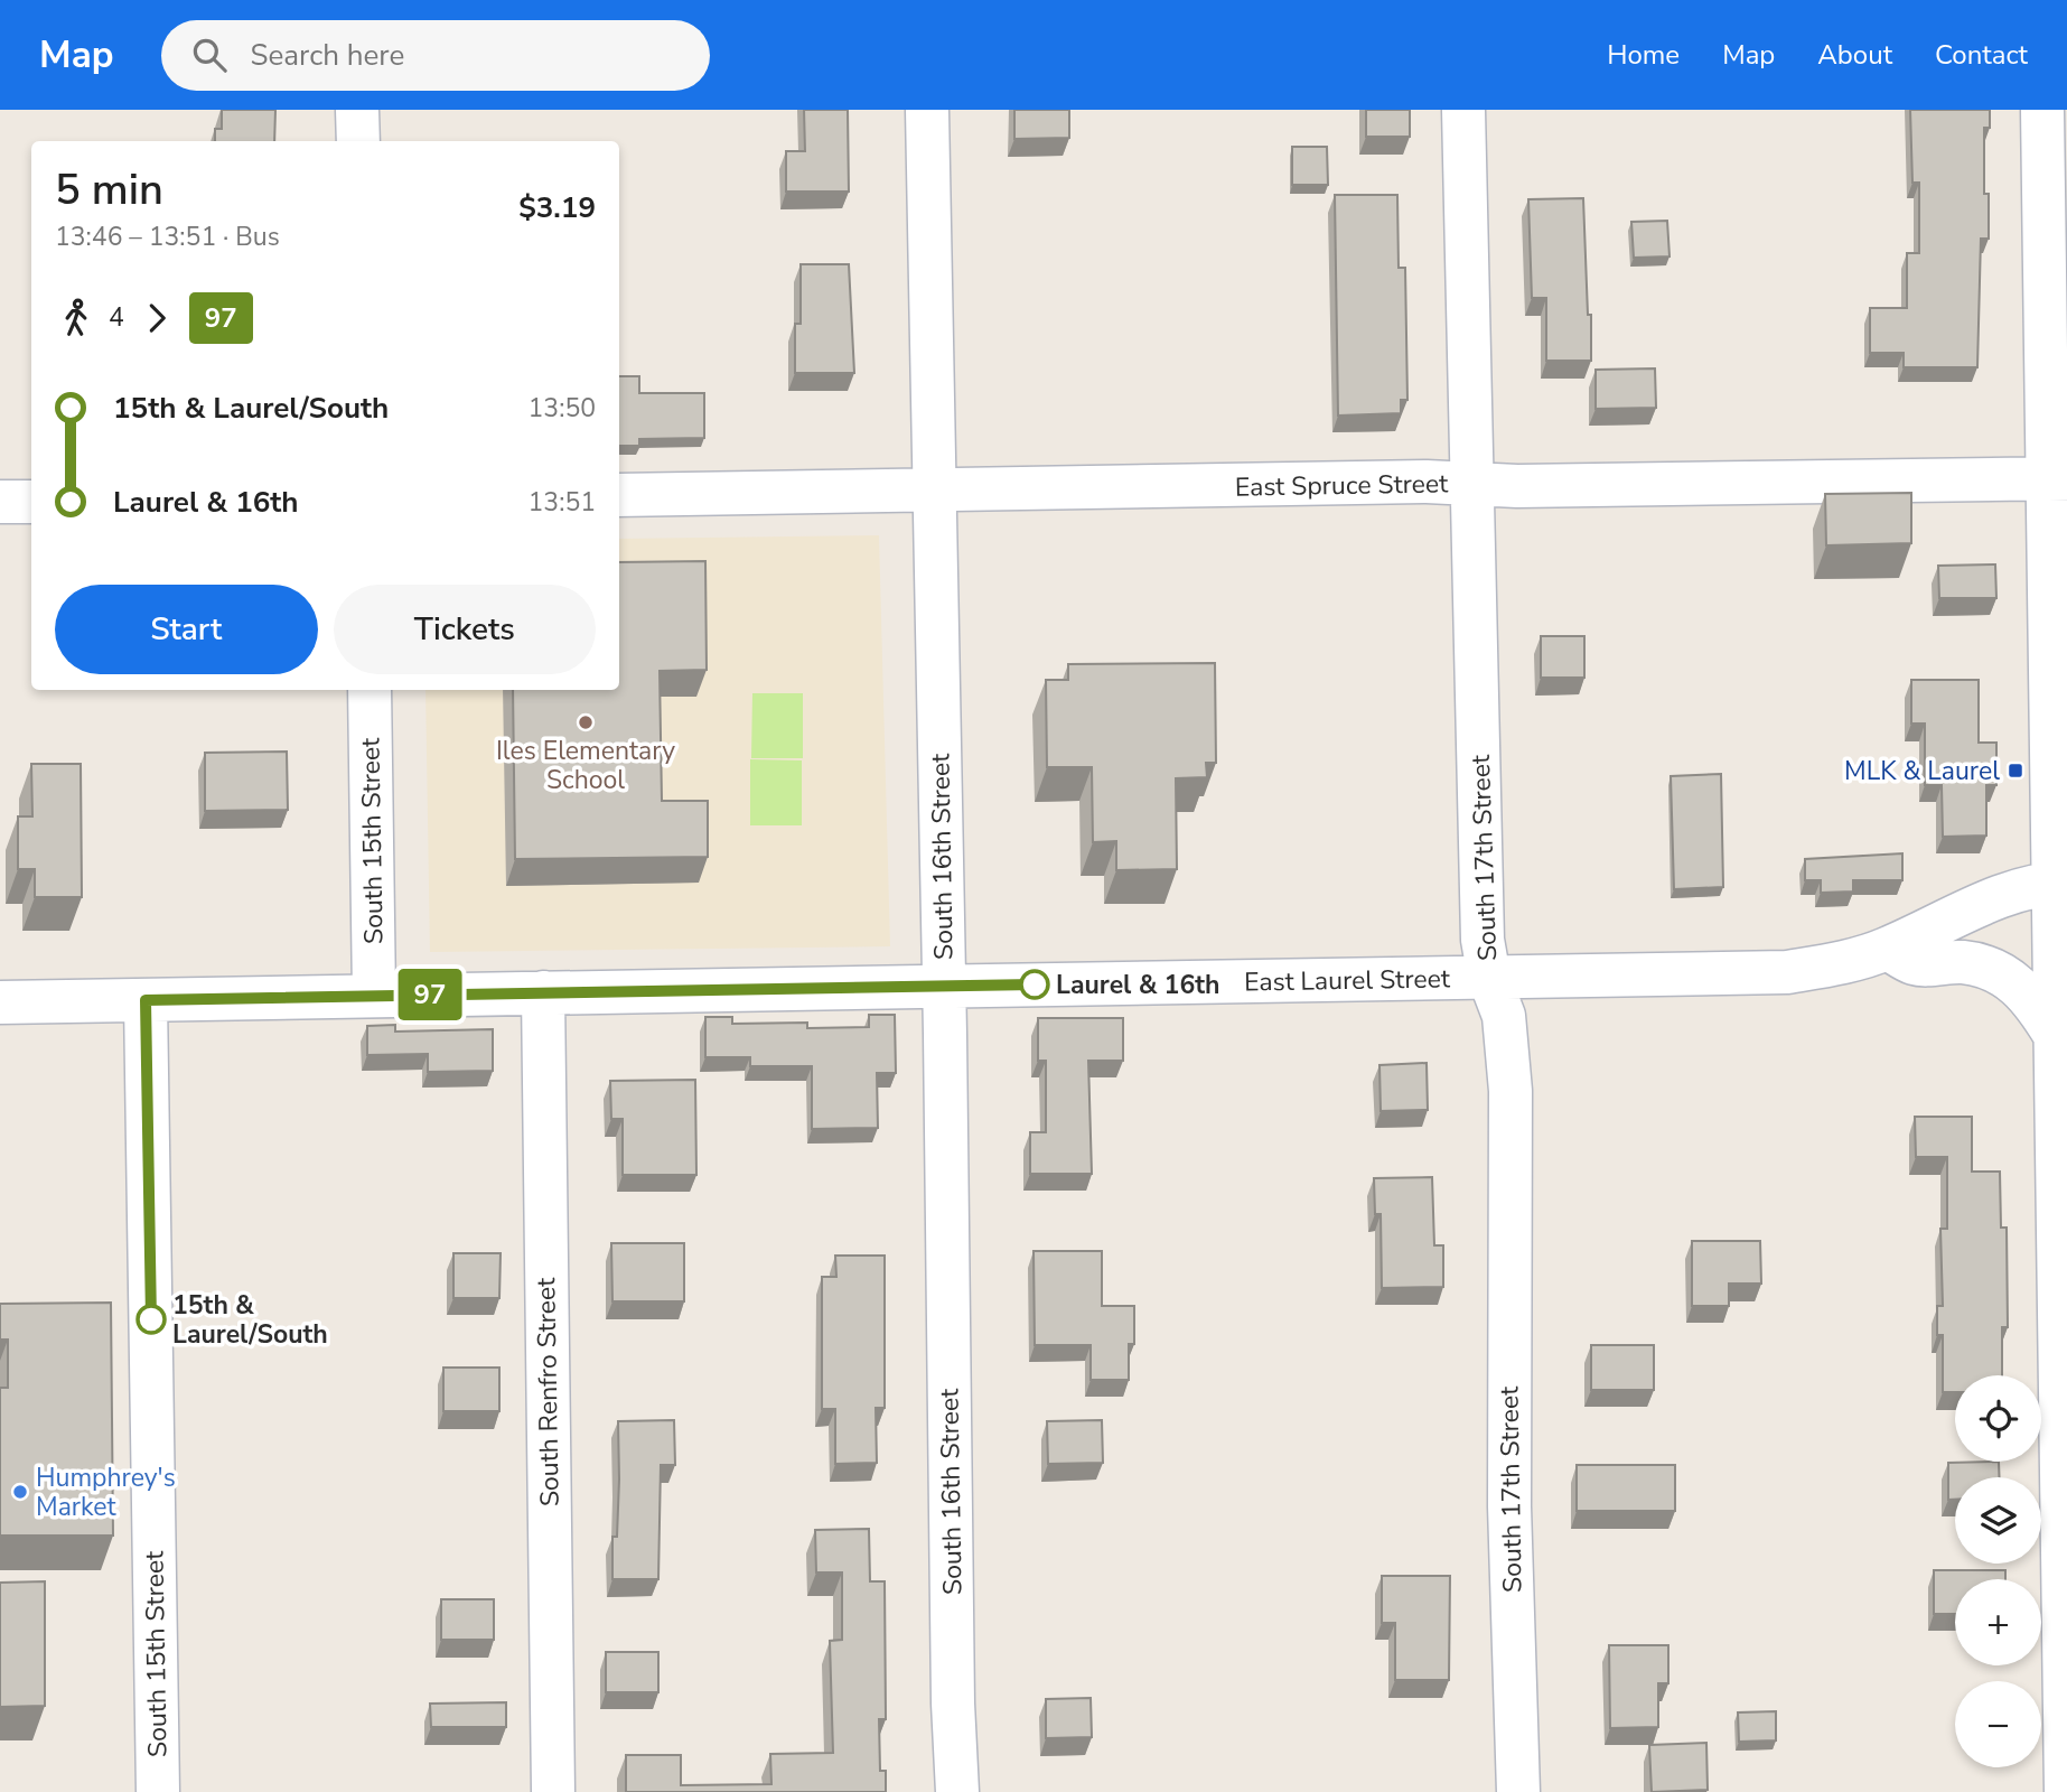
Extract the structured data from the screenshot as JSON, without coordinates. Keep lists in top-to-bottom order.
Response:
{
  "streets": {
    "street": [
      "East Spruce Street",
      "South 15th Street",
      "South 16th Street",
      "South 17th Street",
      "East Laurel Street",
      "South Renfro Street"
    ]
  },
  "crossings": [
    ["East Spruce Street", "South 16th Street"],
    ["East Spruce Street", "South 17th Street"],
    ["South 15th Street", "East Laurel Street"],
    ["South 16th Street", "East Laurel Street"],
    ["South 17th Street", "East Laurel Street"],
    ["East Laurel Street", "South Renfro Street"]
  ],
  "places": {
    "other": [
      "Iles Elementary School",
      "Laurel & 16th",
      "15th & Laurel/South",
      "Humphrey's Market"
    ],
    "transit": ["MLK & Laurel"]
  },
  "lines": ["bus line 97"],
  "page": {
    "header": "Map",
    "search": "Search here",
    "nav": [
      "Home",
      "Map",
      "About",
      "Contact"
    ],
    "on_map": "97",
    "heading": ["5 min", "13:46 – 13:51 · Bus", "$3.19"],
    "legs": ["4", "97"],
    "list": [
      {
        "name": "15th & Laurel/South",
        "value": "13:50"
      },
      {
        "name": "Laurel & 16th",
        "value": "13:51"
      }
    ],
    "buttons": ["Start", "Tickets"],
    "map_buttons": ["+", "−"]
  }
}
